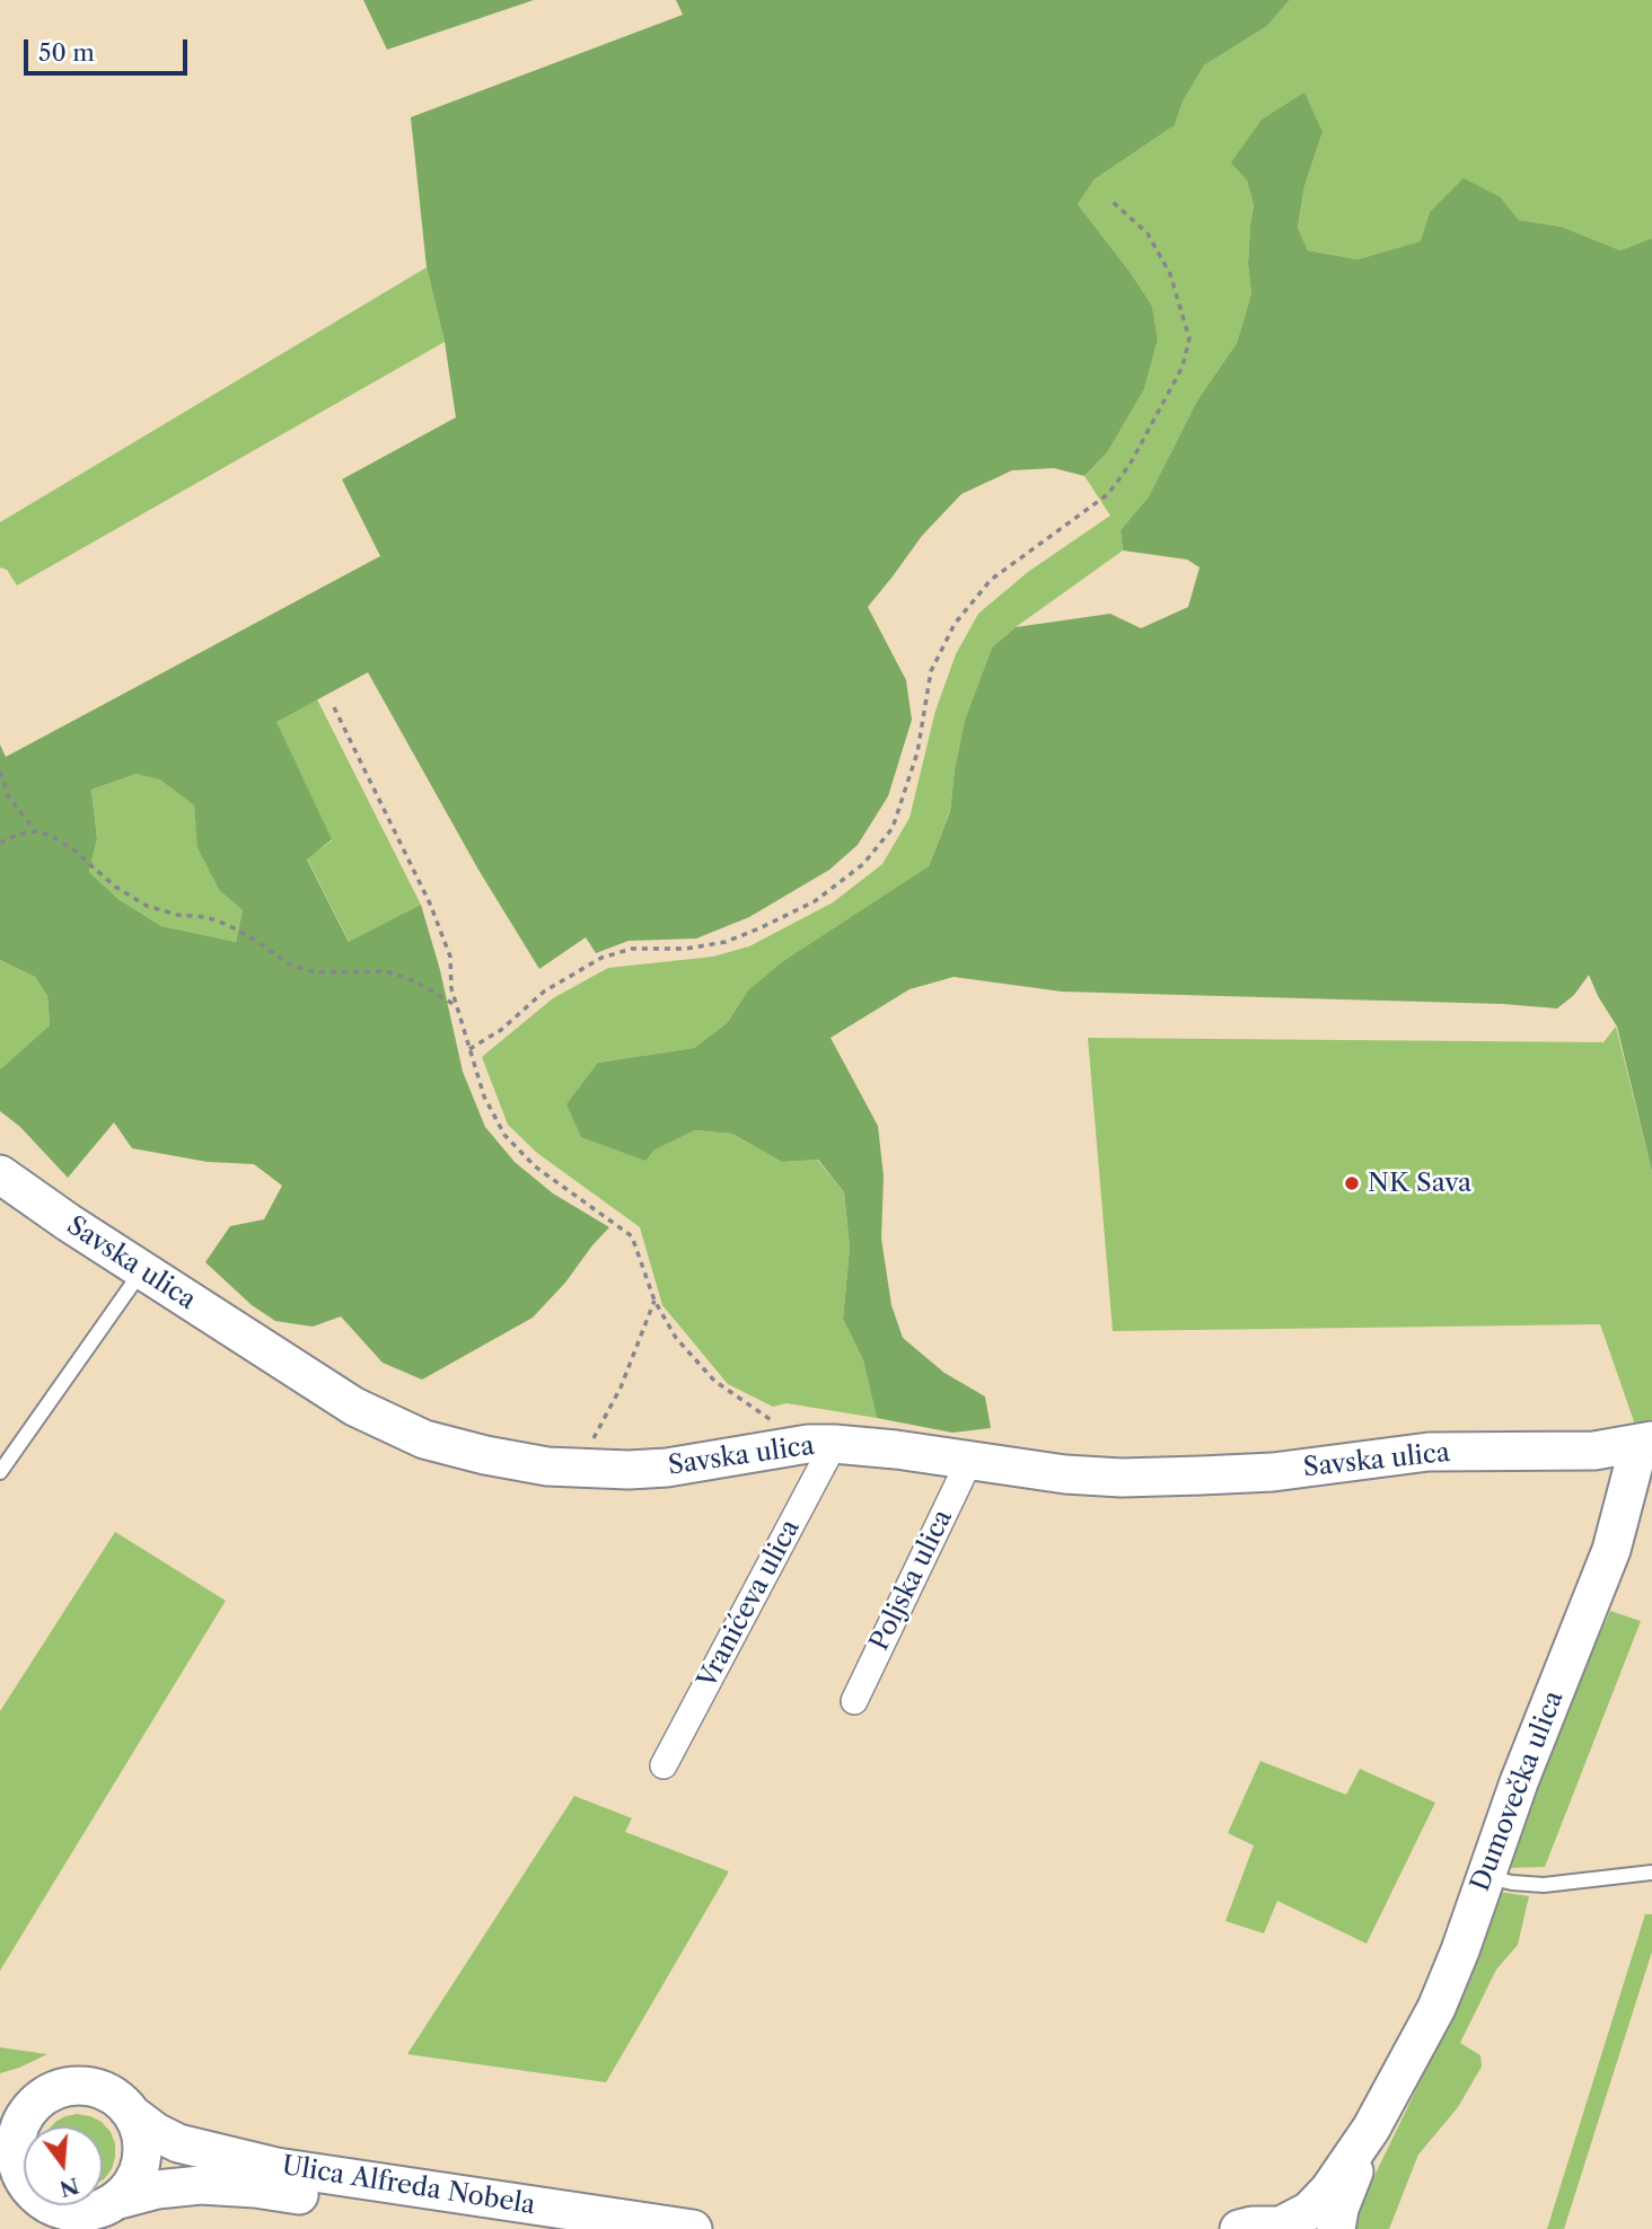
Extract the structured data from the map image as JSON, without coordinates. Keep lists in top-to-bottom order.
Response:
{
  "streets": {
    "street": [
      "Savska ulica",
      "Poljska ulica",
      "Vranićeva ulica",
      "Dumovečka ulica",
      "Ulica Alfreda Nobela"
    ]
  },
  "crossings": [
    ["Savska ulica", "Poljska ulica"],
    ["Savska ulica", "Vranićeva ulica"],
    ["Savska ulica", "Dumovečka ulica"]
  ],
  "places": ["NK Sava"],
  "scale_bar": "50 m",
  "north": "bottom"
}
